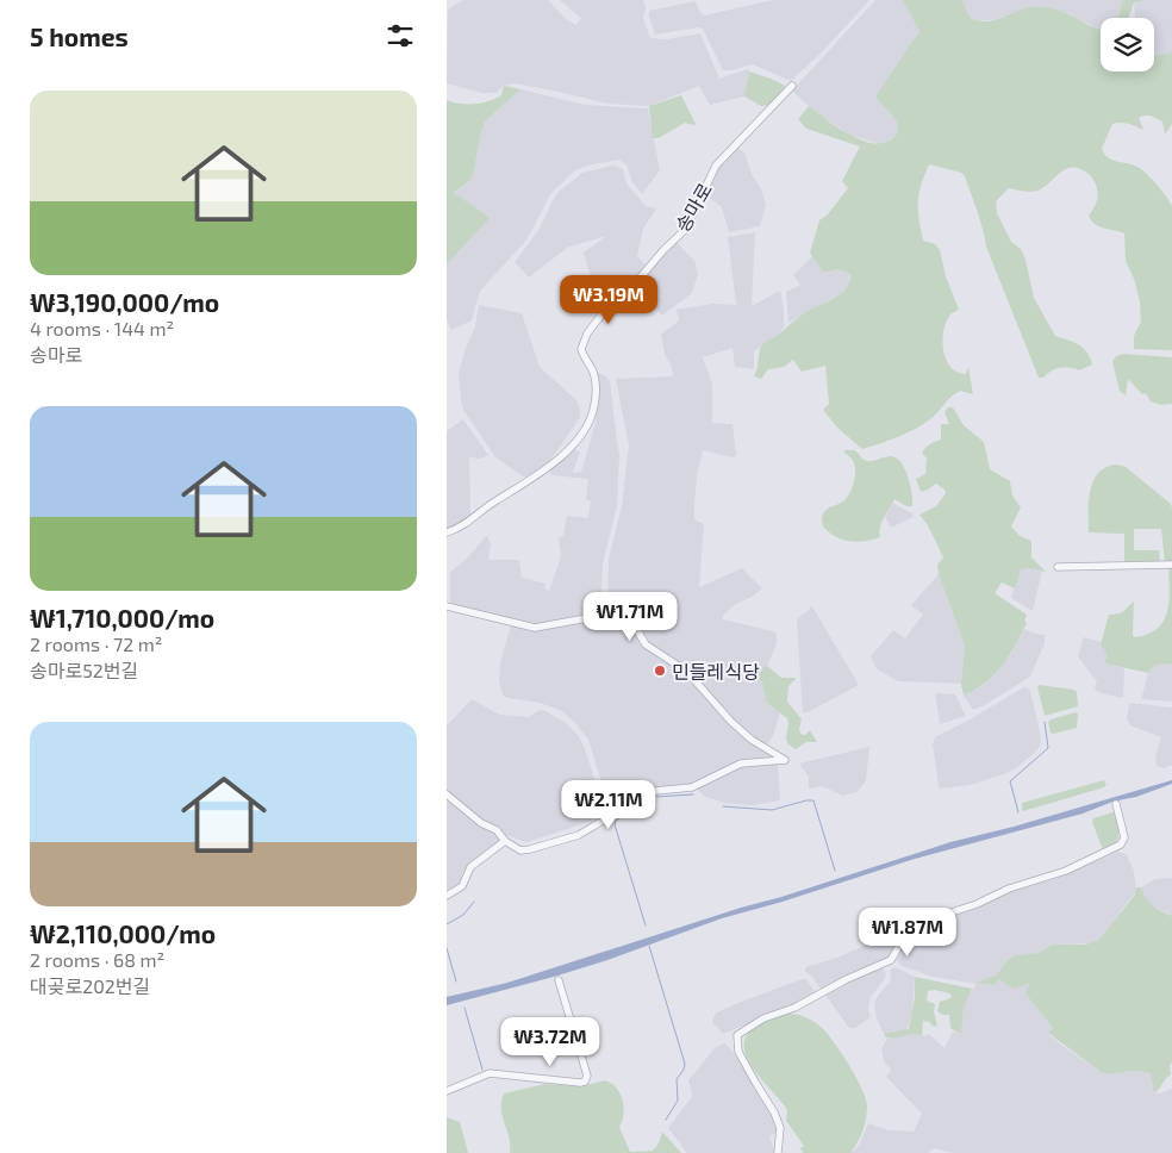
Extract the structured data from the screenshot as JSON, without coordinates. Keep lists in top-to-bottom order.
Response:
{
  "streets": {
    "street": ["송마로"]
  },
  "places": ["민들레식당"],
  "page": {
    "heading": "5 homes",
    "list": [
      {
        "name": "₩3,190,000/mo",
        "note": "4 rooms · 144 m² · 송마로"
      },
      {
        "name": "₩1,710,000/mo",
        "note": "2 rooms · 72 m² · 송마로52번길"
      },
      {
        "name": "₩2,110,000/mo",
        "note": "2 rooms · 68 m² · 대곶로202번길"
      }
    ],
    "price": [
      "₩3.19M",
      "₩1.71M",
      "₩2.11M",
      "₩1.87M",
      "₩3.72M"
    ]
  }
}
